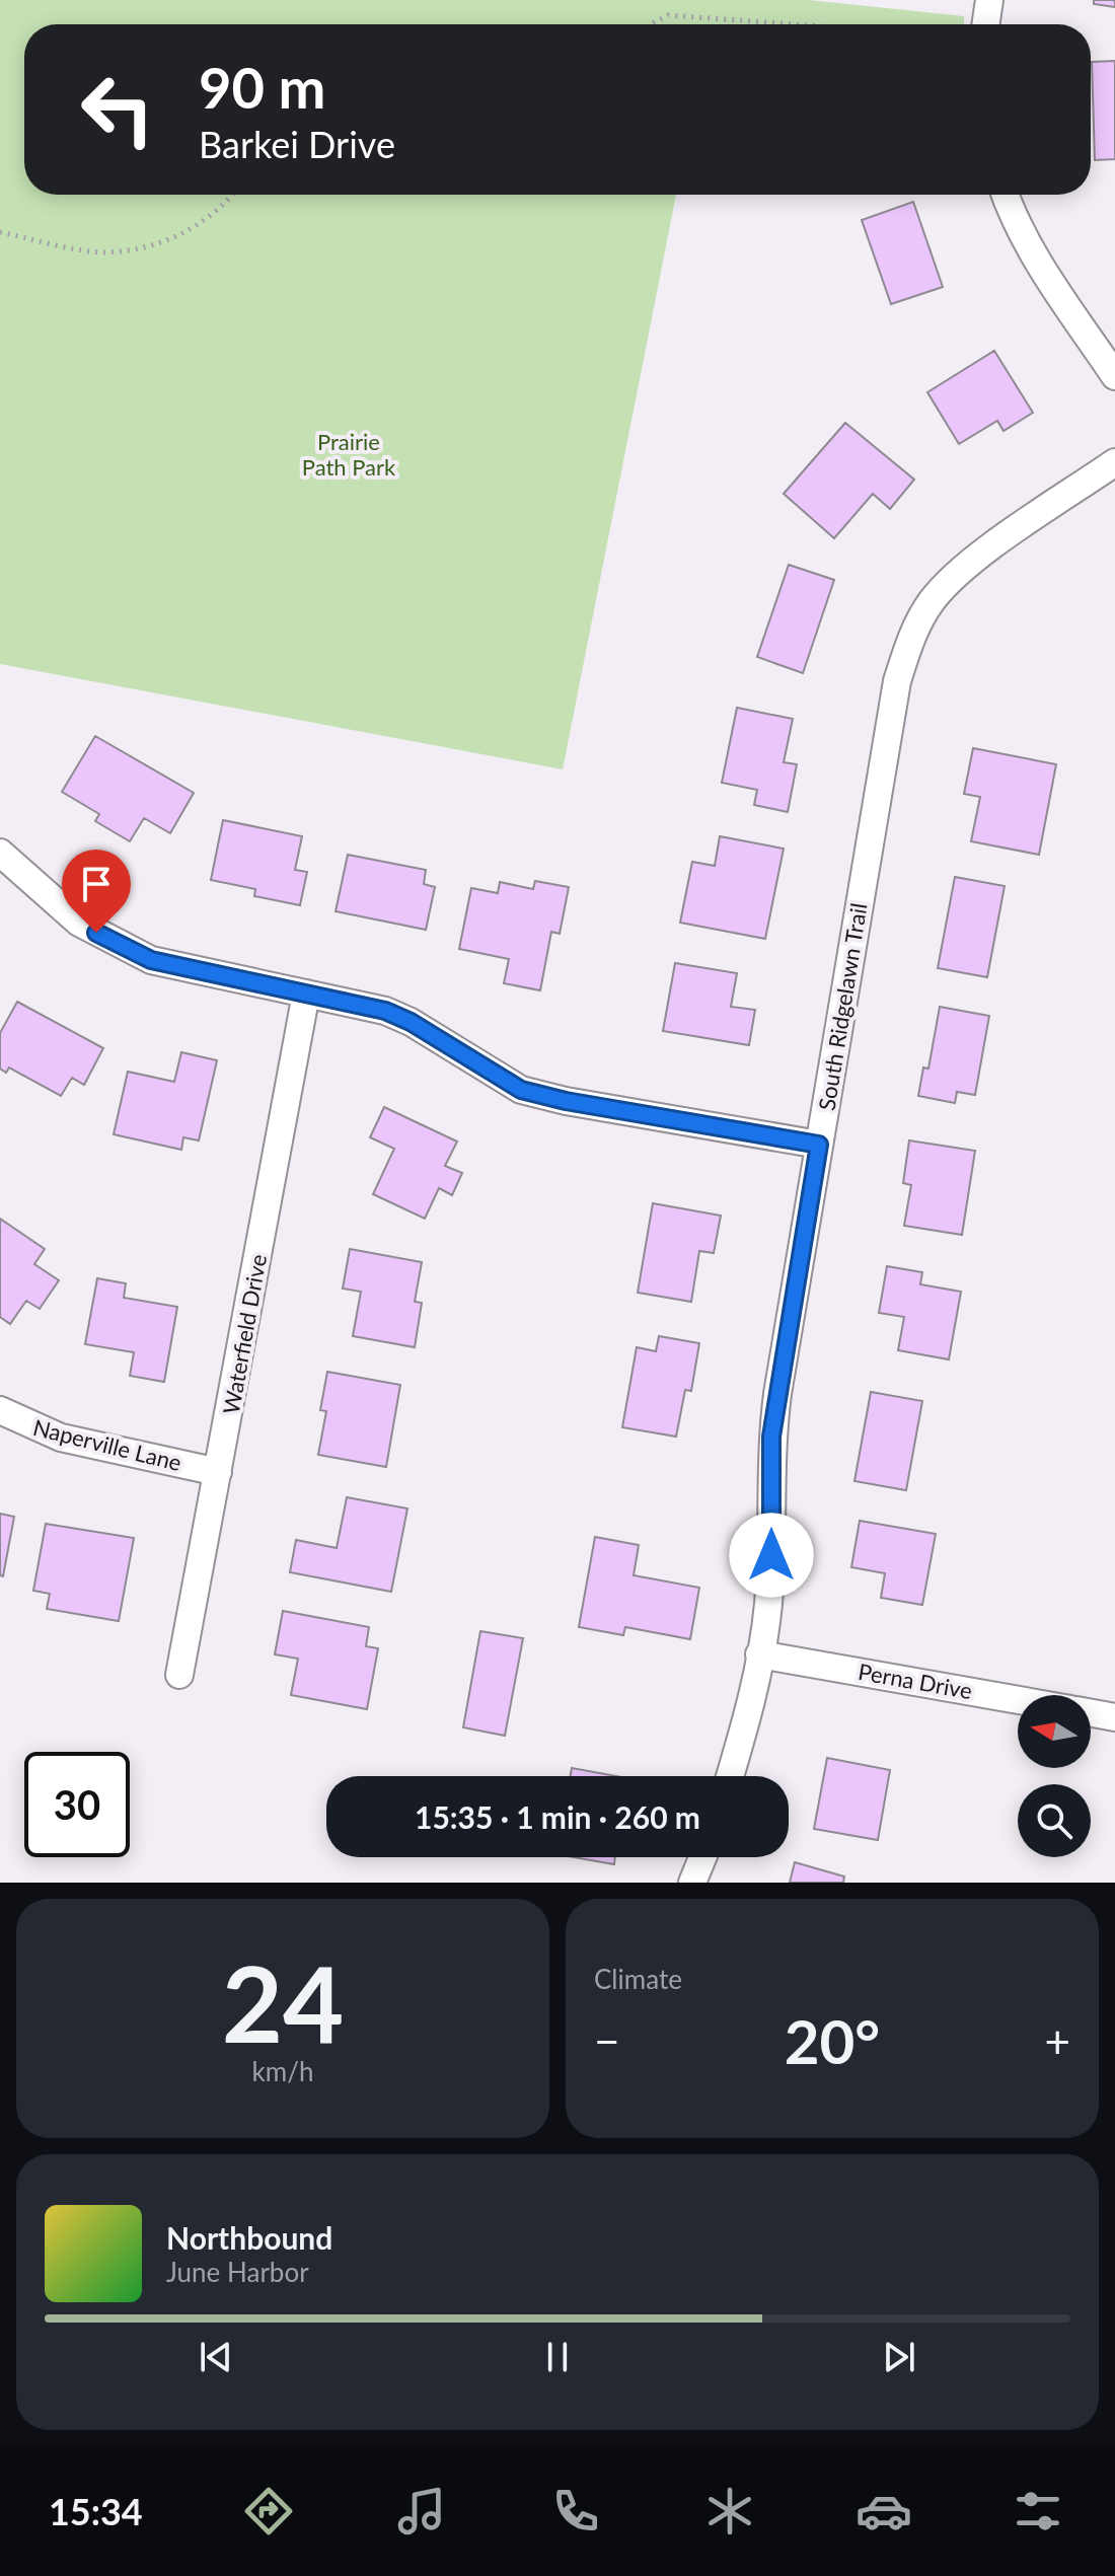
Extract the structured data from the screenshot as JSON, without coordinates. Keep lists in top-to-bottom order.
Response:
{
  "streets": {
    "street": [
      "South Ridgelawn Trail",
      "Waterfield Drive",
      "Naperville Lane",
      "Perna Drive"
    ]
  },
  "crossings": [
    ["South Ridgelawn Trail", "Perna Drive"],
    ["Waterfield Drive", "Naperville Lane"]
  ],
  "parks": ["Prairie Path Park"],
  "north": "left",
  "page": {
    "turn": ["90 m", "Barkei Drive"],
    "limit": "30",
    "trip": "15:35 · 1 min · 260 m",
    "tile": [
      ["24", "km/h"],
      "Climate"
    ],
    "heat": ["−", "20°", "+"],
    "song": ["Northbound", "June Harbor"],
    "tabs": "15:34"
  }
}
